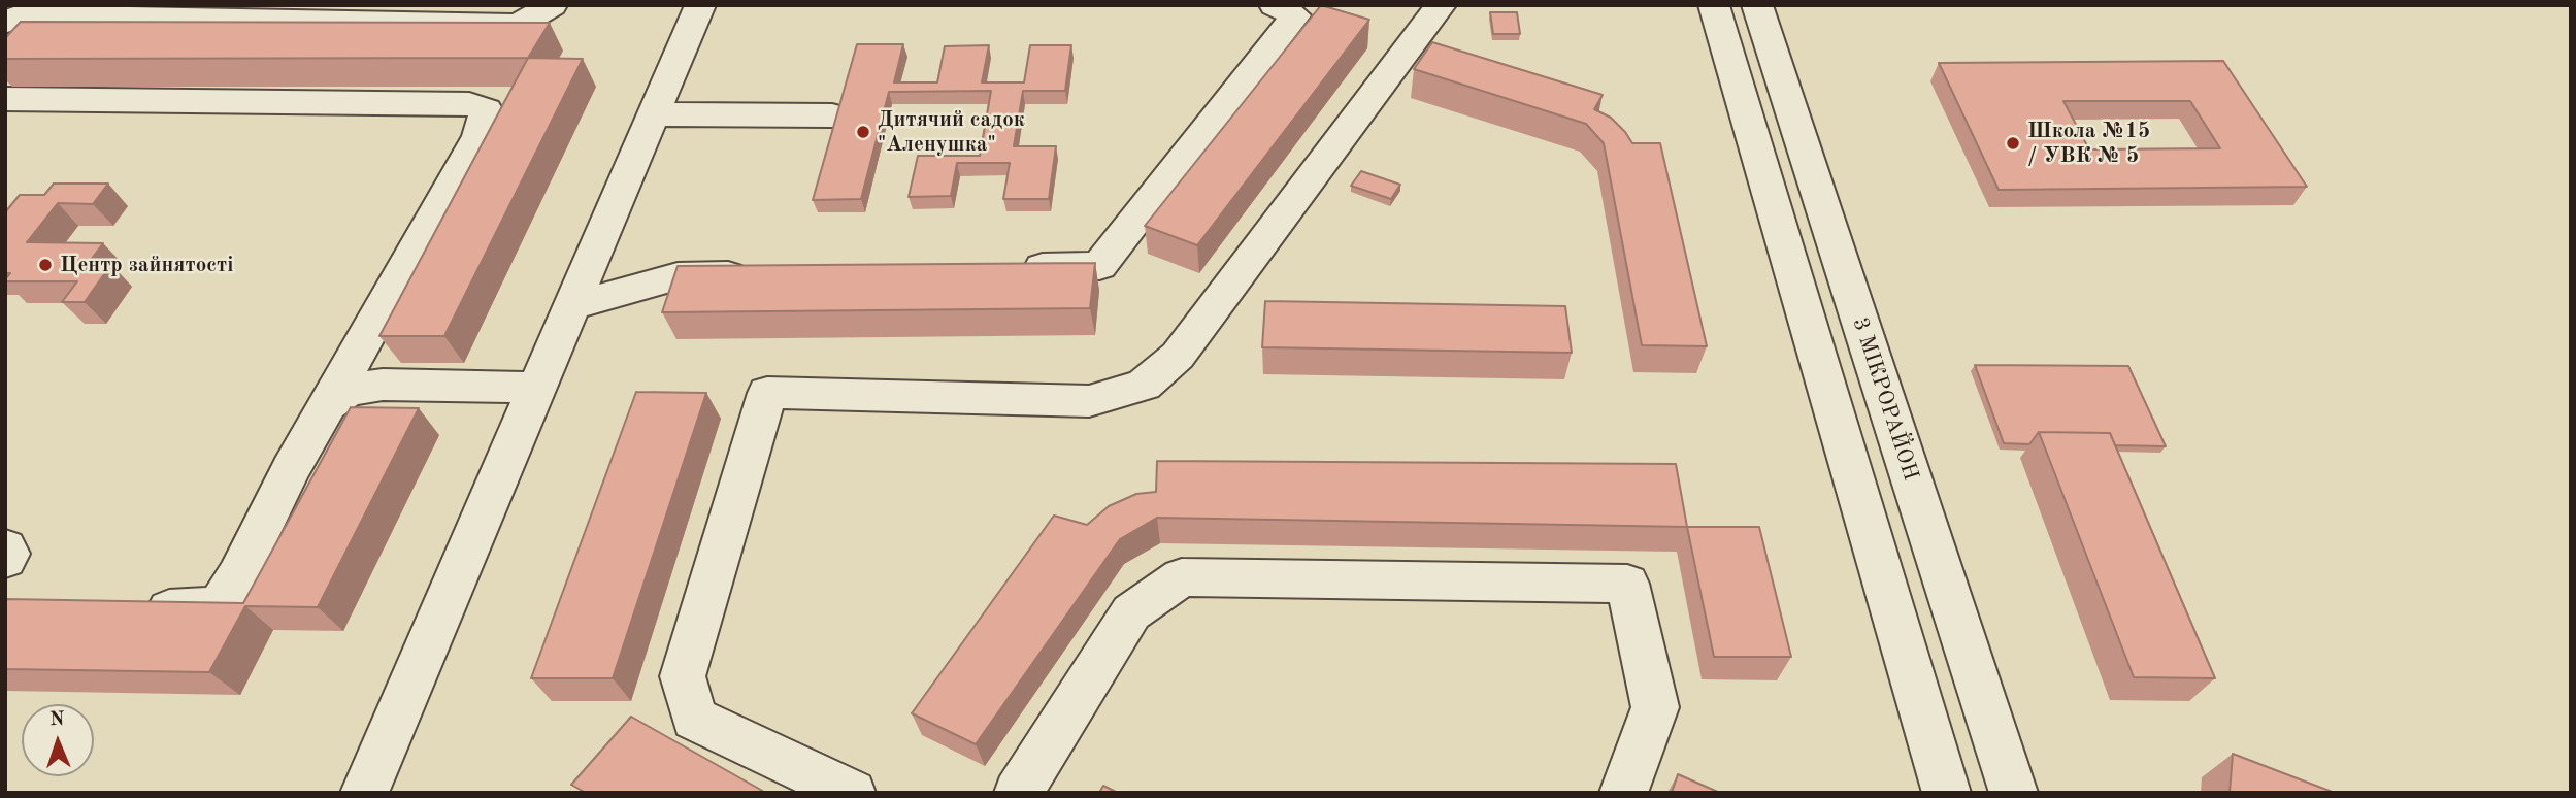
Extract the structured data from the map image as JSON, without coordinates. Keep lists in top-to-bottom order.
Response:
{
  "streets": {
    "street": ["3 МІКРОРАЙОН"]
  },
  "places": ["Дитячий садок \"Аленушка\"", "Школа №15 / УВК № 5", "Центр зайнятості"],
  "north": "top"
}
